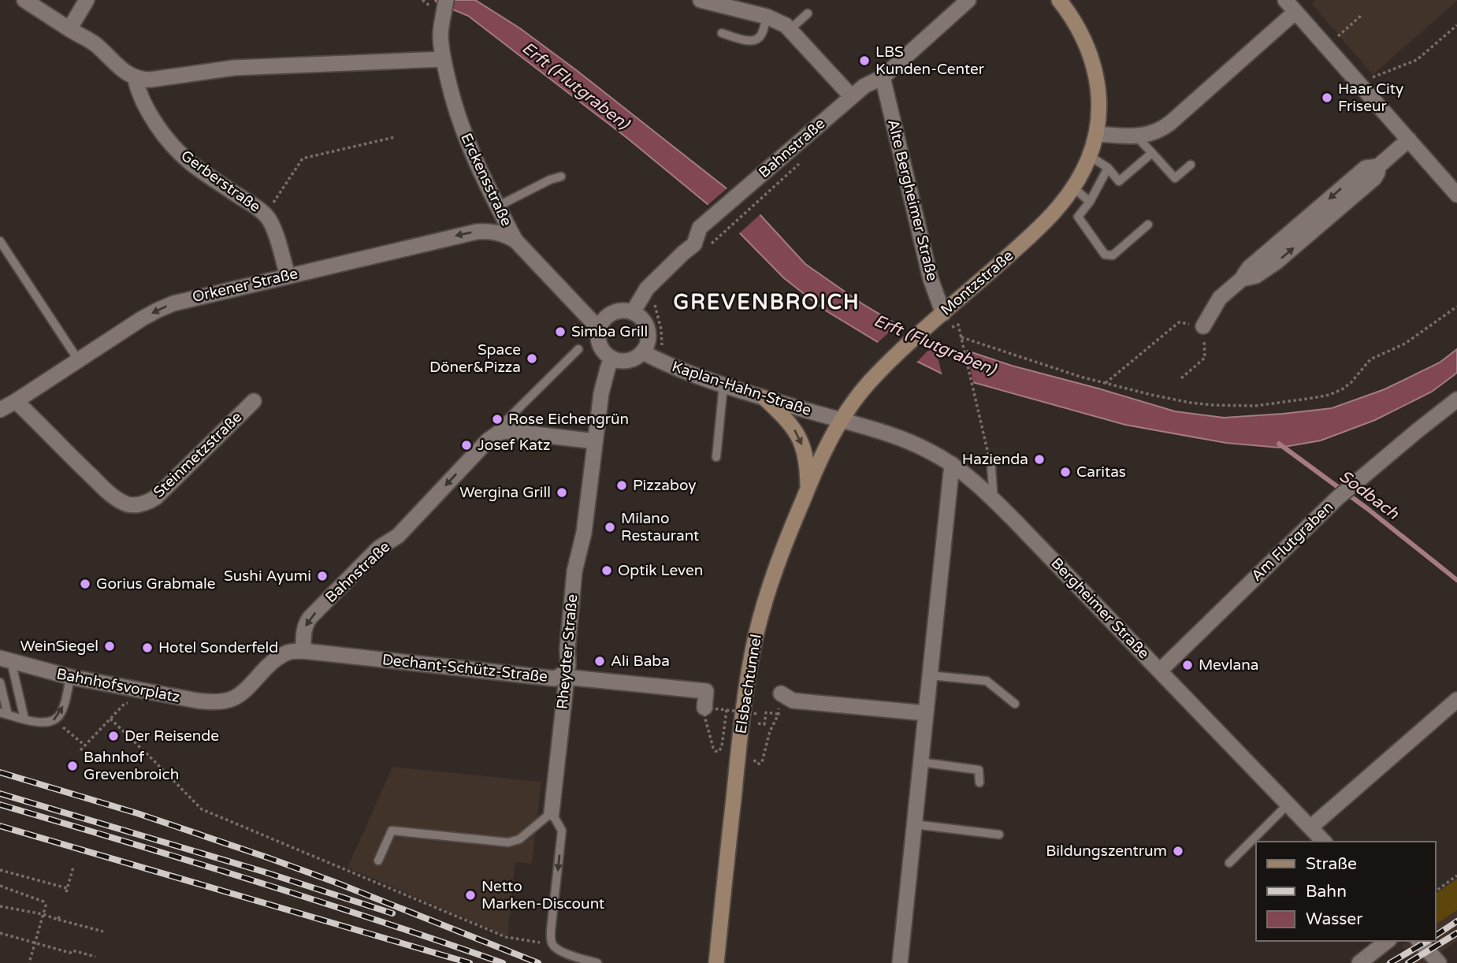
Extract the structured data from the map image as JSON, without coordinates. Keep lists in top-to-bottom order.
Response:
{
  "streets": {
    "main road": ["Montzstraße", "Elsbachtunnel"],
    "street": [
      "Bahnstraße",
      "Erckensstraße",
      "Gerberstraße",
      "Alte Bergheimer Straße",
      "Orkener Straße",
      "Kaplan-Hahn-Straße",
      "Steinmetzstraße",
      "Am Flutgraben",
      "Bergheimer Straße",
      "Rheydter Straße",
      "Dechant-Schütz-Straße",
      "Bahnhofsvorplatz"
    ]
  },
  "crossings": [
    ["Bahnstraße", "Erckensstraße"],
    ["Bahnstraße", "Alte Bergheimer Straße"],
    ["Bahnstraße", "Kaplan-Hahn-Straße"],
    ["Bahnstraße", "Rheydter Straße"],
    ["Bahnstraße", "Dechant-Schütz-Straße"],
    ["Bahnstraße", "Bahnhofsvorplatz"],
    ["Erckensstraße", "Orkener Straße"],
    ["Erckensstraße", "Kaplan-Hahn-Straße"],
    ["Erckensstraße", "Rheydter Straße"],
    ["Gerberstraße", "Orkener Straße"],
    ["Alte Bergheimer Straße", "Montzstraße"],
    ["Montzstraße", "Kaplan-Hahn-Straße"],
    ["Montzstraße", "Bergheimer Straße"],
    ["Montzstraße", "Elsbachtunnel"],
    ["Orkener Straße", "Steinmetzstraße"],
    ["Kaplan-Hahn-Straße", "Bergheimer Straße"],
    ["Kaplan-Hahn-Straße", "Rheydter Straße"],
    ["Kaplan-Hahn-Straße", "Elsbachtunnel"],
    ["Am Flutgraben", "Bergheimer Straße"],
    ["Bergheimer Straße", "Elsbachtunnel"],
    ["Rheydter Straße", "Dechant-Schütz-Straße"],
    ["Dechant-Schütz-Straße", "Bahnhofsvorplatz"]
  ],
  "one_way": ["Orkener Straße"],
  "districts": ["GREVENBROICH"],
  "water": ["Erft (Flutgraben)", "Sodbach"],
  "places": [
    "LBS Kunden-Center",
    "Haar City Friseur",
    "Simba Grill",
    "Space Döner&Pizza",
    "Rose Eichengrün",
    "Josef Katz",
    "Hazienda",
    "Caritas",
    "Pizzaboy",
    "Wergina Grill",
    "Milano Restaurant",
    "Optik Leven",
    "Sushi Ayumi",
    "Gorius Grabmale",
    "WeinSiegel",
    "Hotel Sonderfeld",
    "Ali Baba",
    "Mevlana",
    "Der Reisende",
    "Bahnhof Grevenbroich",
    "Bildungszentrum",
    "Netto Marken-Discount"
  ],
  "legend": ["Straße", "Bahn", "Wasser"]
}
